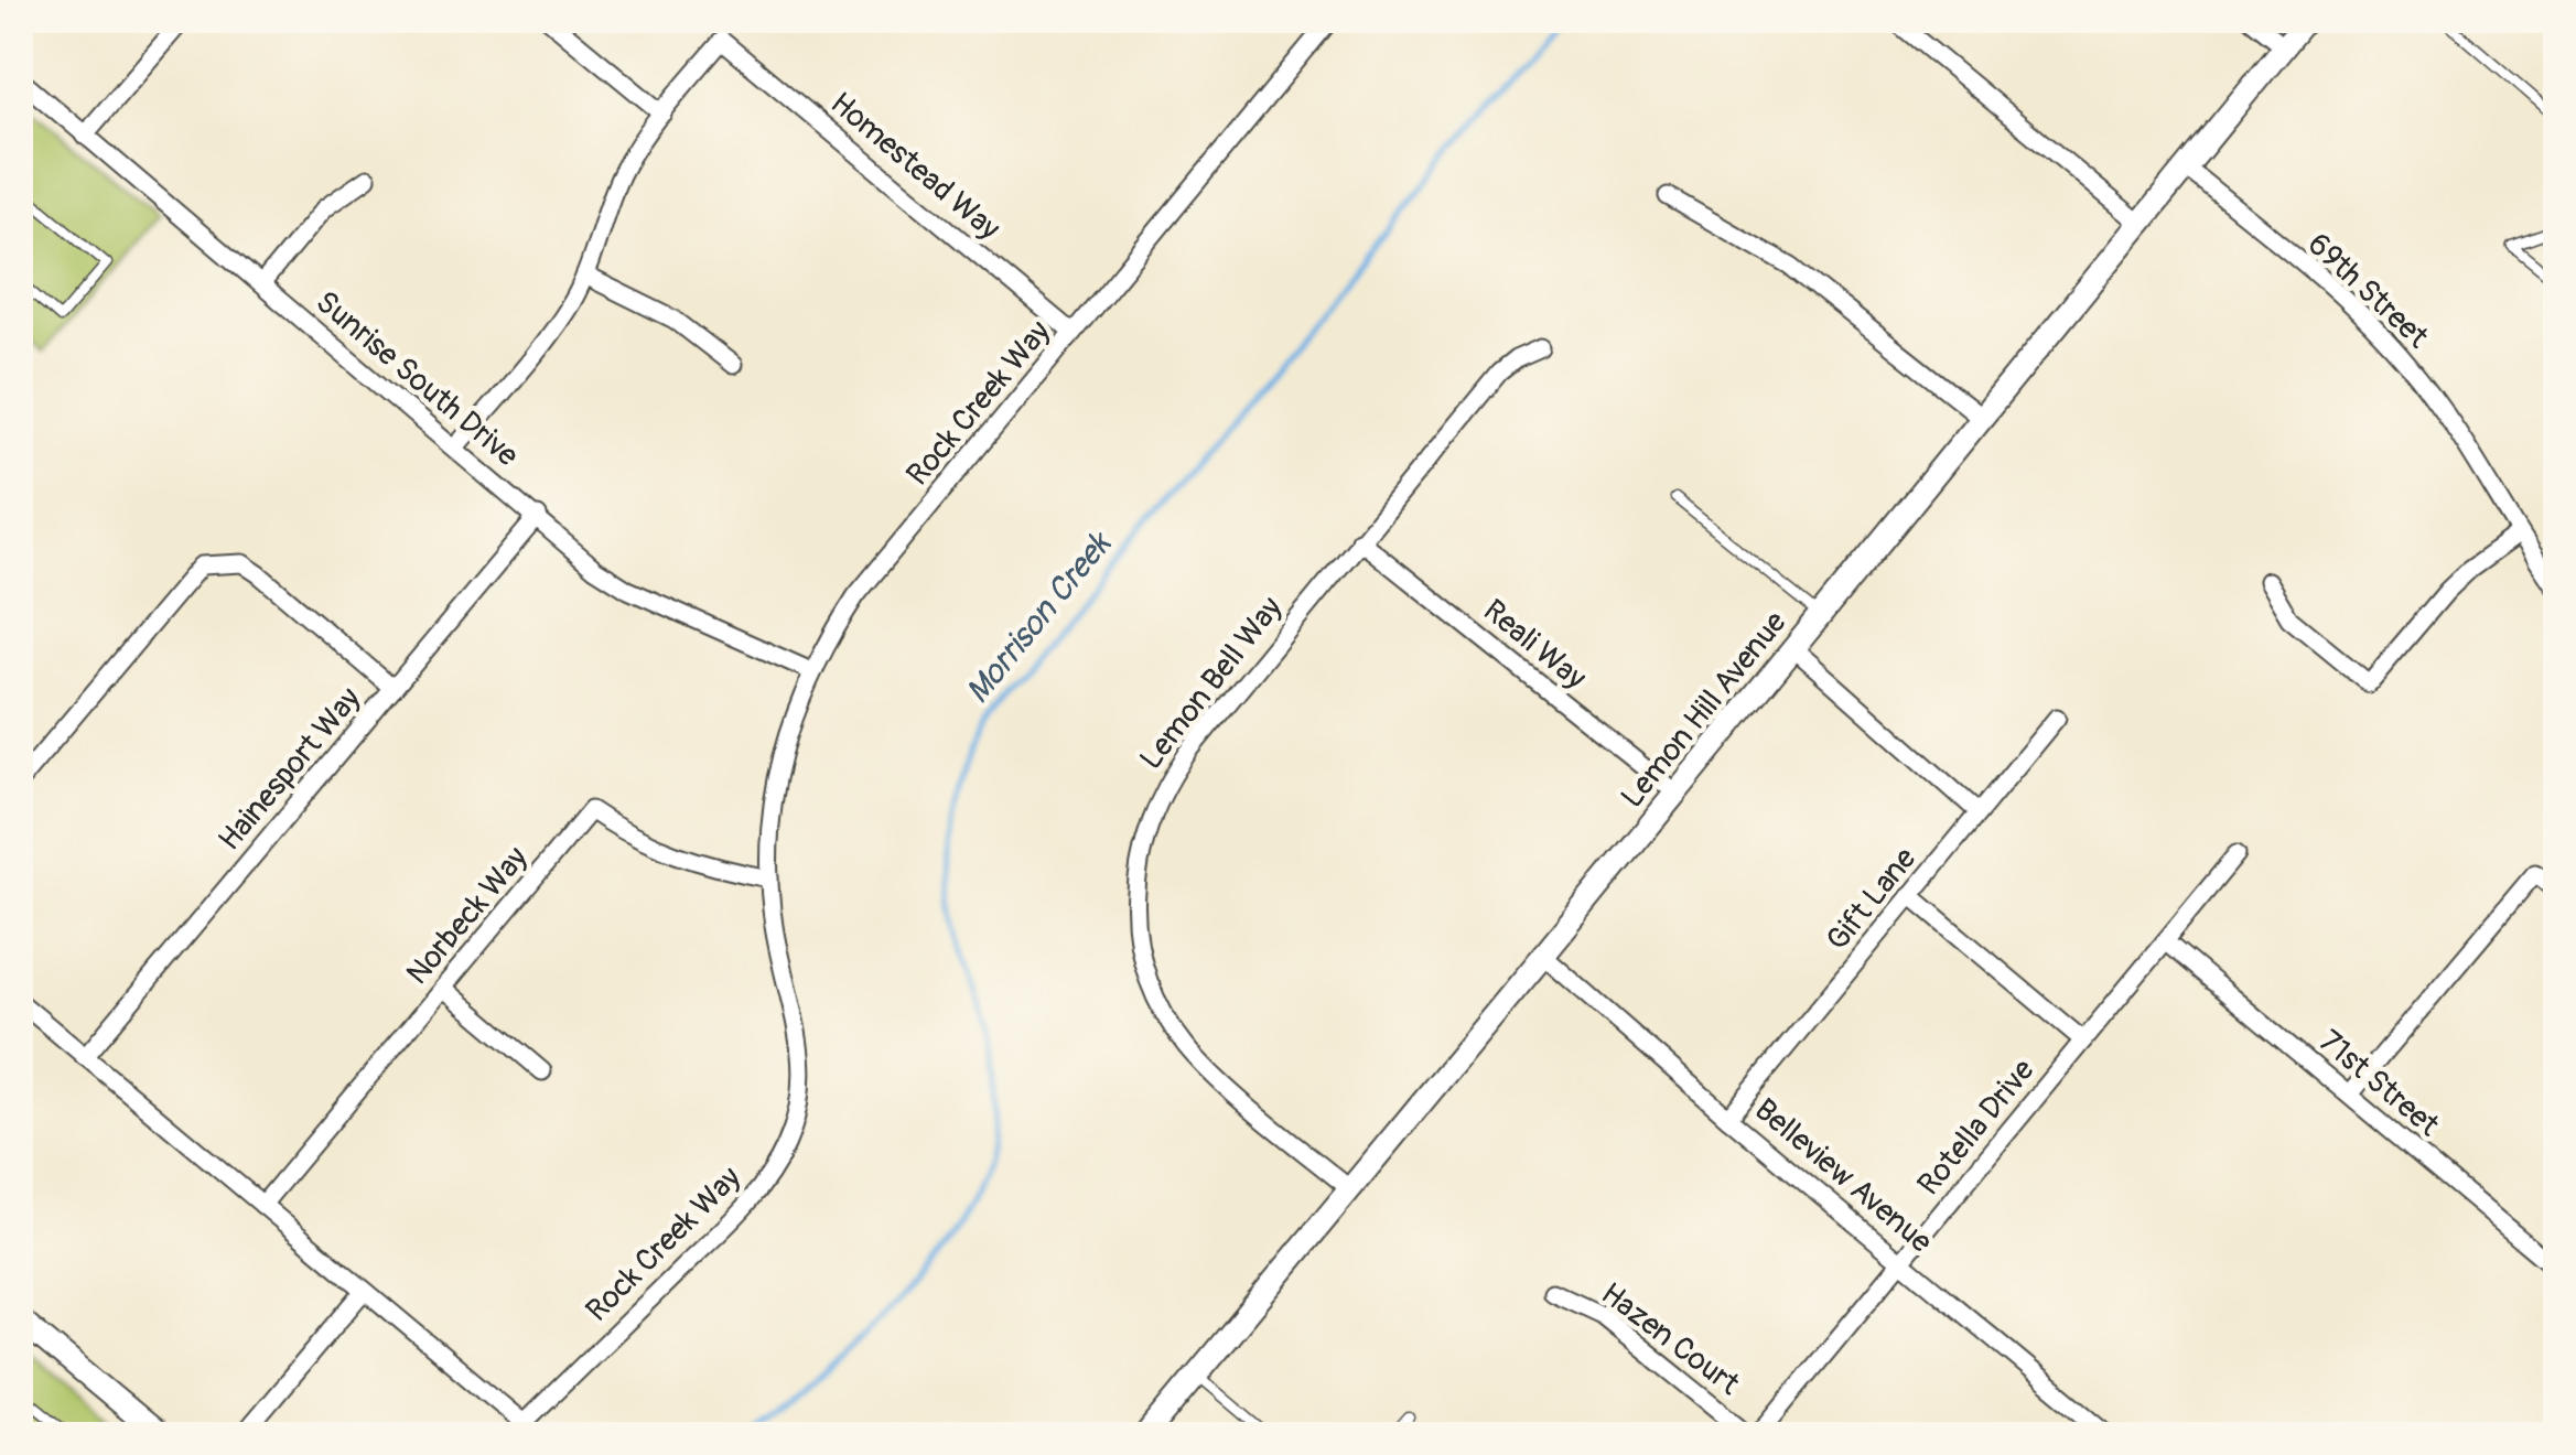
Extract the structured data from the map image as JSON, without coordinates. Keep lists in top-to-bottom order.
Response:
{
  "streets": {
    "street": [
      "Homestead Way",
      "69th Street",
      "Sunrise South Drive",
      "Rock Creek Way",
      "Reali Way",
      "Lemon Bell Way",
      "Lemon Hill Avenue",
      "Hainesport Way",
      "Gift Lane",
      "Norbeck Way",
      "71st Street",
      "Rotella Drive",
      "Belleview Avenue",
      "Hazen Court"
    ]
  },
  "crossings": [
    ["Homestead Way", "Rock Creek Way"],
    ["69th Street", "Lemon Hill Avenue"],
    ["Sunrise South Drive", "Rock Creek Way"],
    ["Sunrise South Drive", "Hainesport Way"],
    ["Rock Creek Way", "Hainesport Way"],
    ["Rock Creek Way", "Norbeck Way"],
    ["Reali Way", "Lemon Bell Way"],
    ["Reali Way", "Lemon Hill Avenue"],
    ["Lemon Bell Way", "Lemon Hill Avenue"],
    ["Lemon Hill Avenue", "Belleview Avenue"],
    ["Gift Lane", "Belleview Avenue"],
    ["71st Street", "Rotella Drive"],
    ["Rotella Drive", "Belleview Avenue"],
    ["Rotella Drive", "Hazen Court"]
  ],
  "water": ["Morrison Creek"]
}
